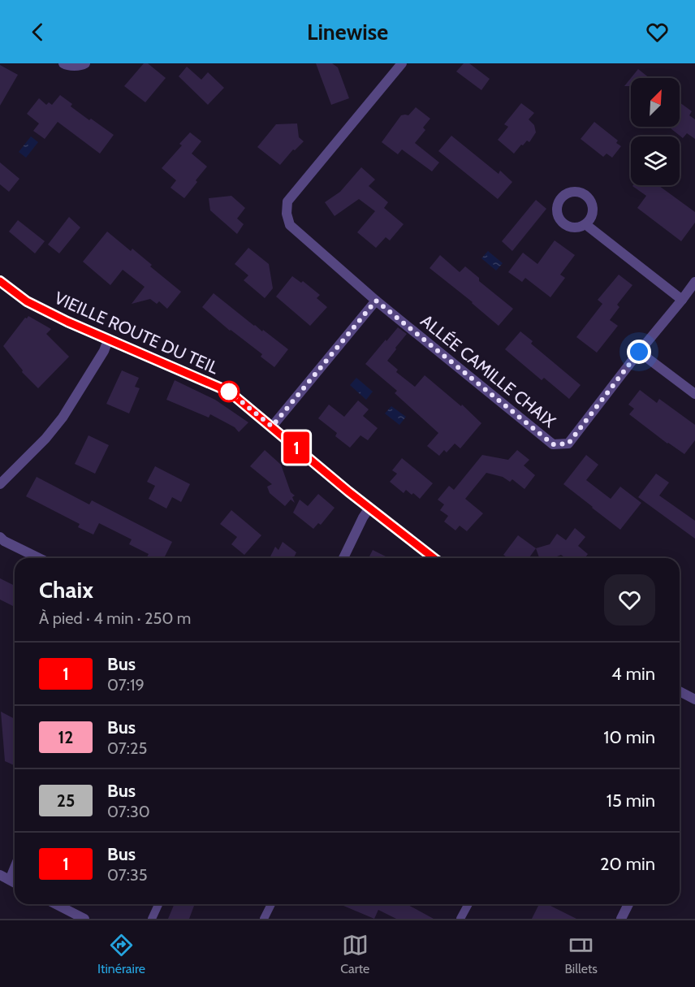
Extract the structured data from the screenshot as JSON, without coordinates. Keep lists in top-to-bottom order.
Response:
{
  "streets": {
    "street": ["VIEILLE ROUTE DU TEIL", "ALLÉE CAMILLE CHAIX"]
  },
  "lines": ["bus line 1"],
  "north": "top right",
  "page": {
    "header": "Linewise",
    "on_map": "1",
    "heading": ["Chaix", "À pied · 4 min · 250 m"],
    "list": [
      {
        "mark": "1",
        "name": "Bus",
        "note": "07:19",
        "value": "4 min"
      },
      {
        "mark": "12",
        "name": "Bus",
        "note": "07:25",
        "value": "10 min"
      },
      {
        "mark": "25",
        "name": "Bus",
        "note": "07:30",
        "value": "15 min"
      },
      {
        "mark": "1",
        "name": "Bus",
        "note": "07:35",
        "value": "20 min"
      }
    ],
    "tabs": ["Itinéraire", "Carte", "Billets"]
  }
}
